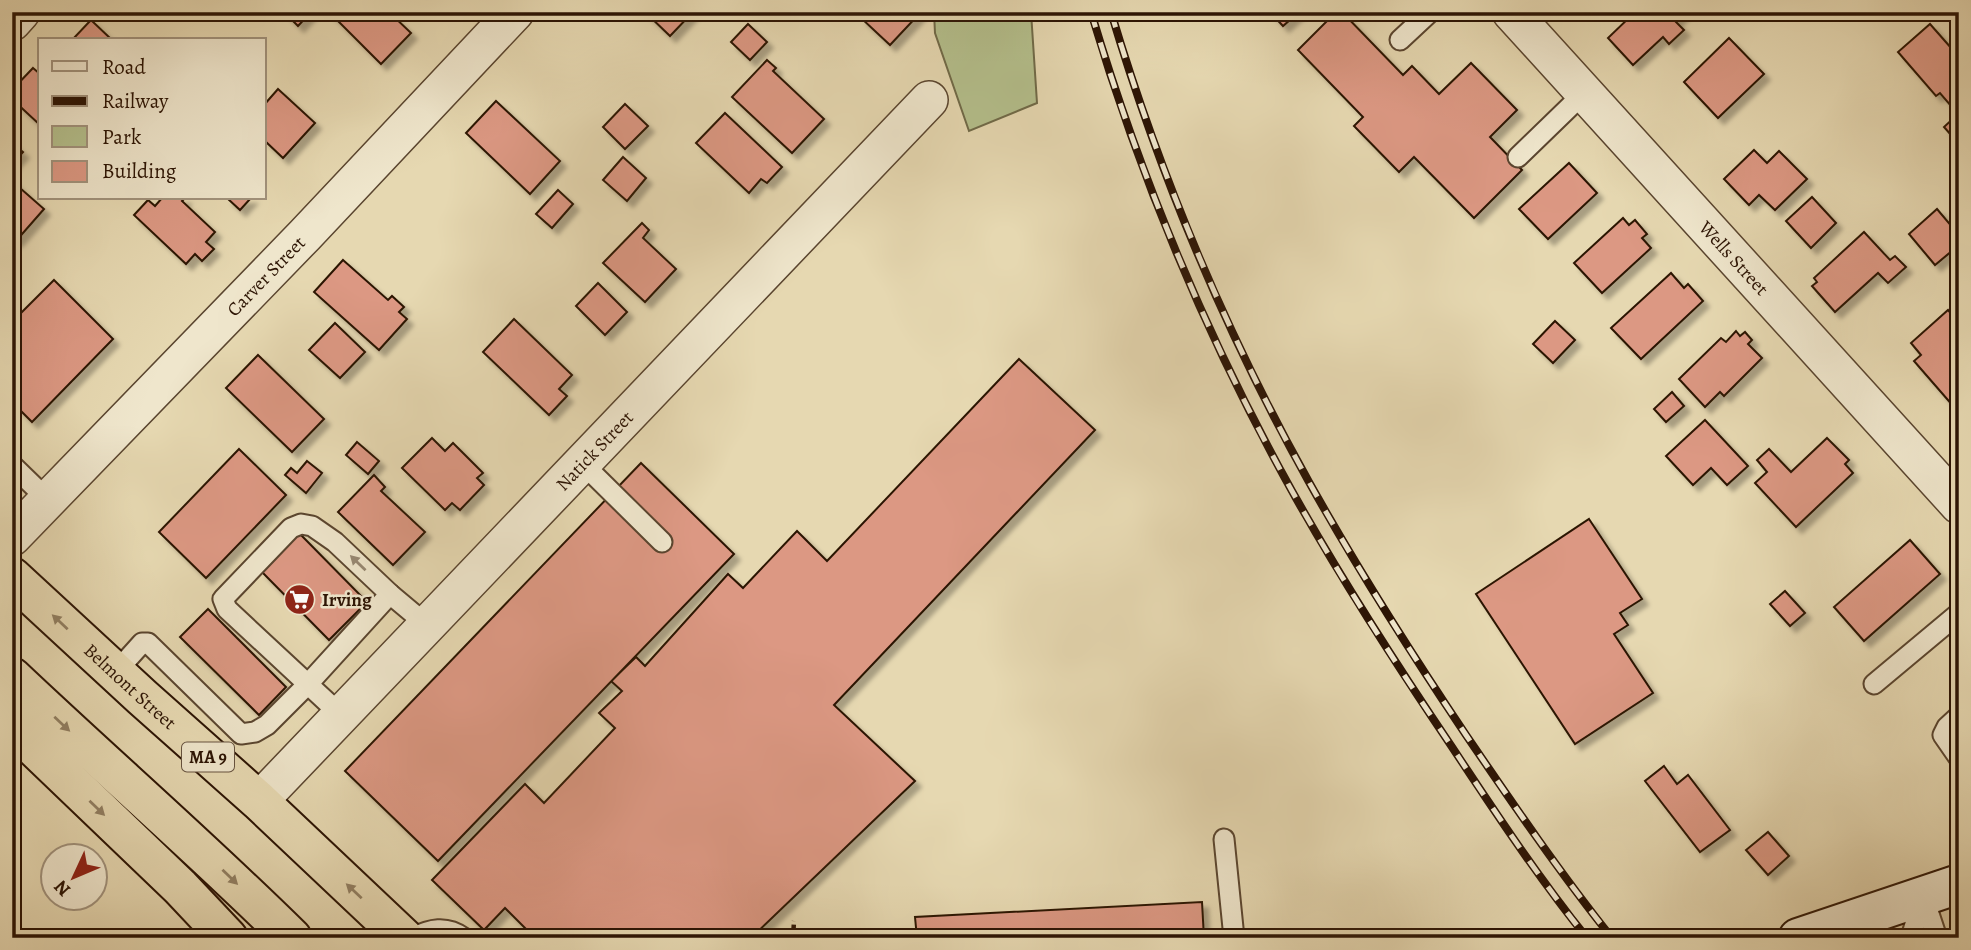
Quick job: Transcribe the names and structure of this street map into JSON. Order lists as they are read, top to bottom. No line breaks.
{"streets":{"highway":["Belmont Street","MA 9"],"street":["Wells Street","Carver Street","Natick Street"]},"crossings":[["Natick Street","Belmont Street"]],"places":{"supermarket":["Irving"]},"legend":["Road","Railway","Park","Building"],"north":"bottom left"}
